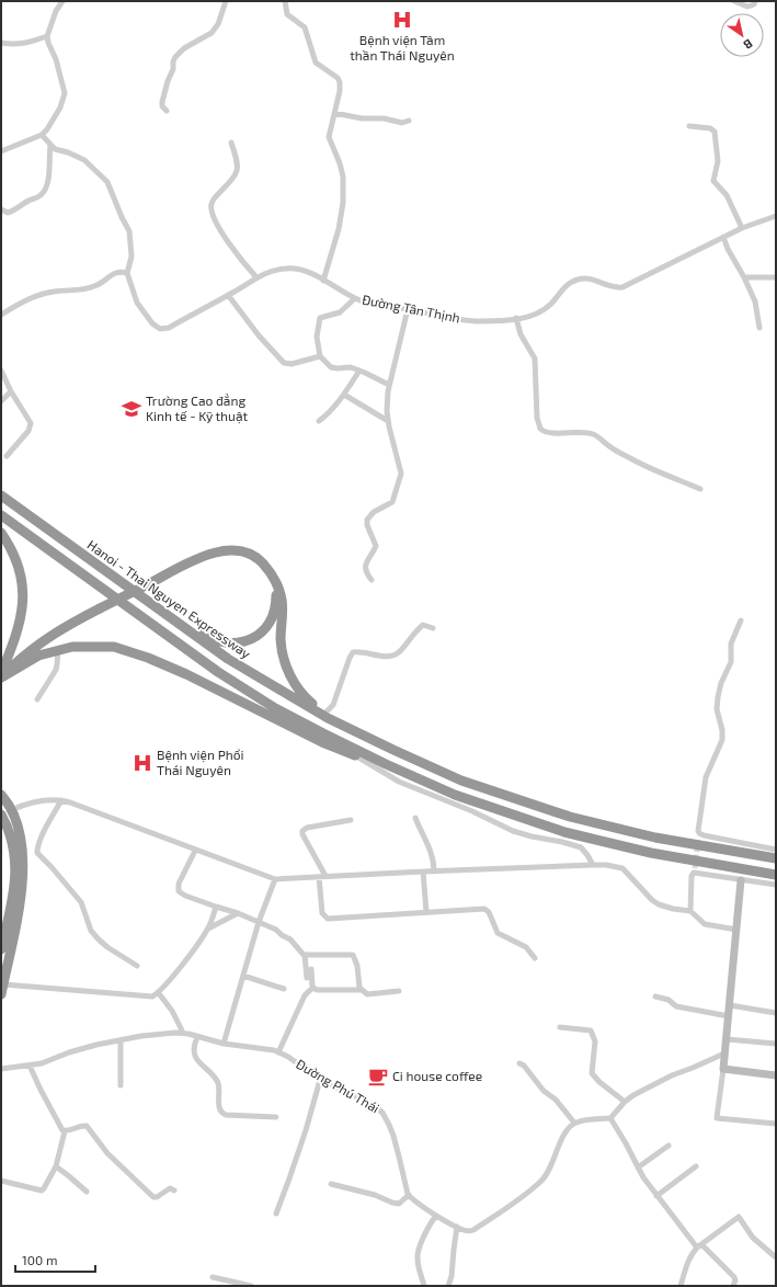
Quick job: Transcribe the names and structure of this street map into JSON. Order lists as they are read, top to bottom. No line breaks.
{"streets":{"highway":["Hanoi - Thai Nguyen Expressway"],"street":["Đường Tân Thịnh","Đường Phú Thái"]},"places":{"hospital":["Bệnh viện Tâm thần Thái Nguyên","Bệnh viện Phổi Thái Nguyên"],"school or university":["Trường Cao đẳng Kinh tế - Kỹ thuật"],"cafe":["Ci house coffee"]},"scale_bar":"100 m","north":"bottom right"}
